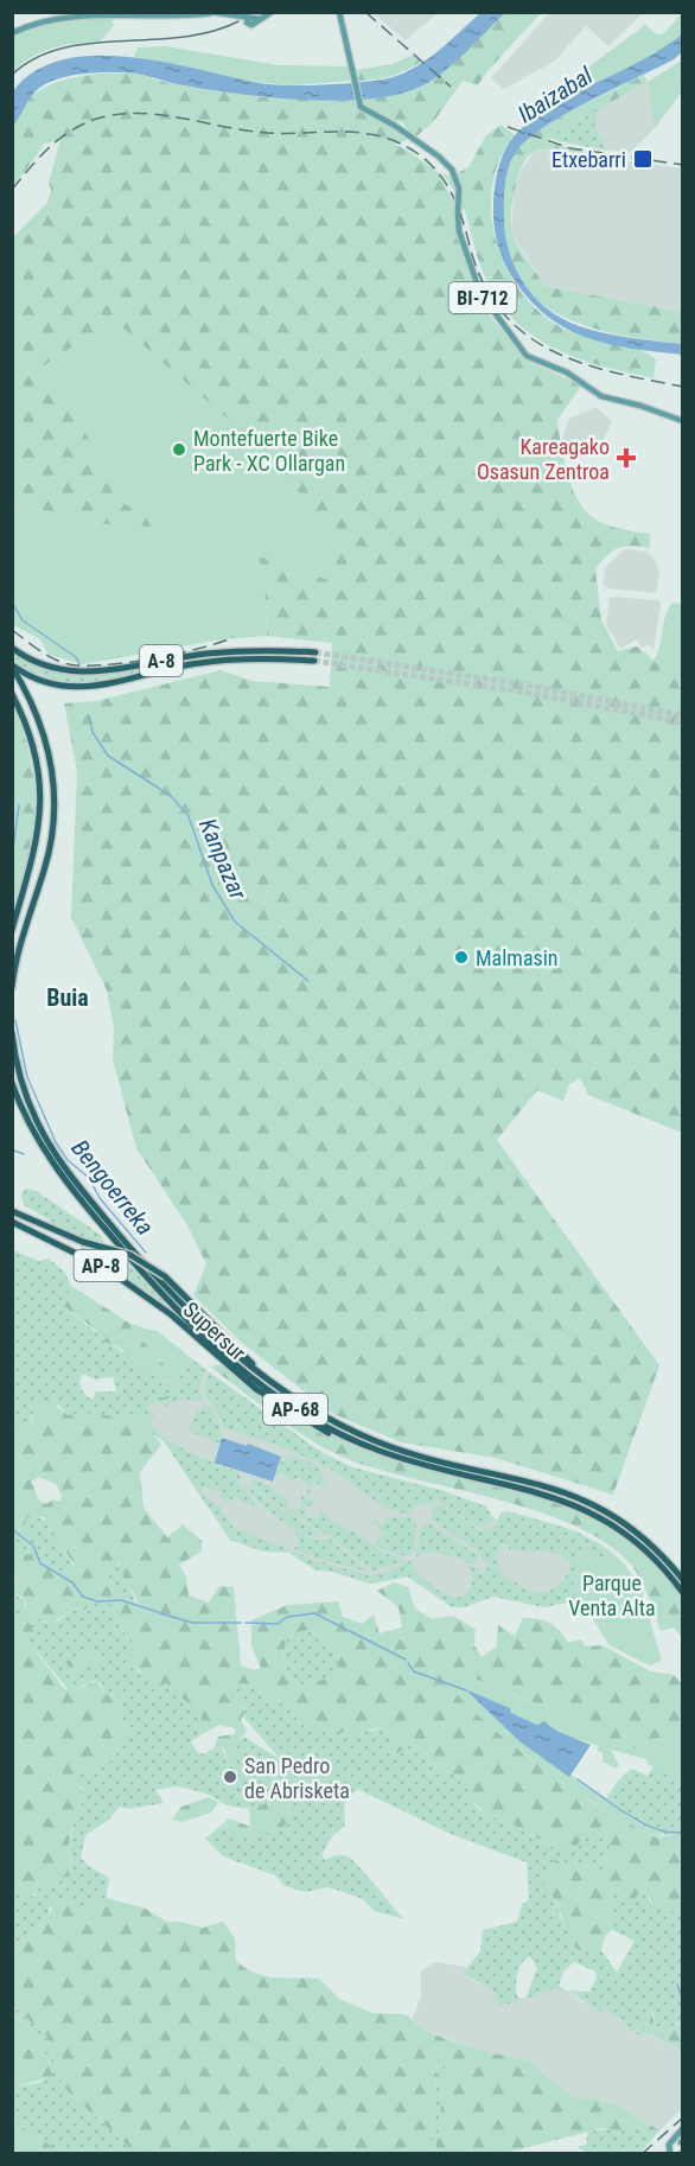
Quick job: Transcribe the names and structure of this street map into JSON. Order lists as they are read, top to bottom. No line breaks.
{"streets":{"highway":["A-8","AP-8","Supersur","AP-68"],"main road":["BI-712"]},"crossings":[["Supersur","AP-68"]],"districts":["Buia"],"water":["Ibaizabal","Kanpazar","Bengoerreka"],"parks":["Parque Venta Alta"],"places":{"transit":["Etxebarri"],"other":["Montefuerte Bike Park - XC Ollargan","Malmasin","San Pedro de Abrisketa"],"health":["Kareagako Osasun Zentroa"]}}
